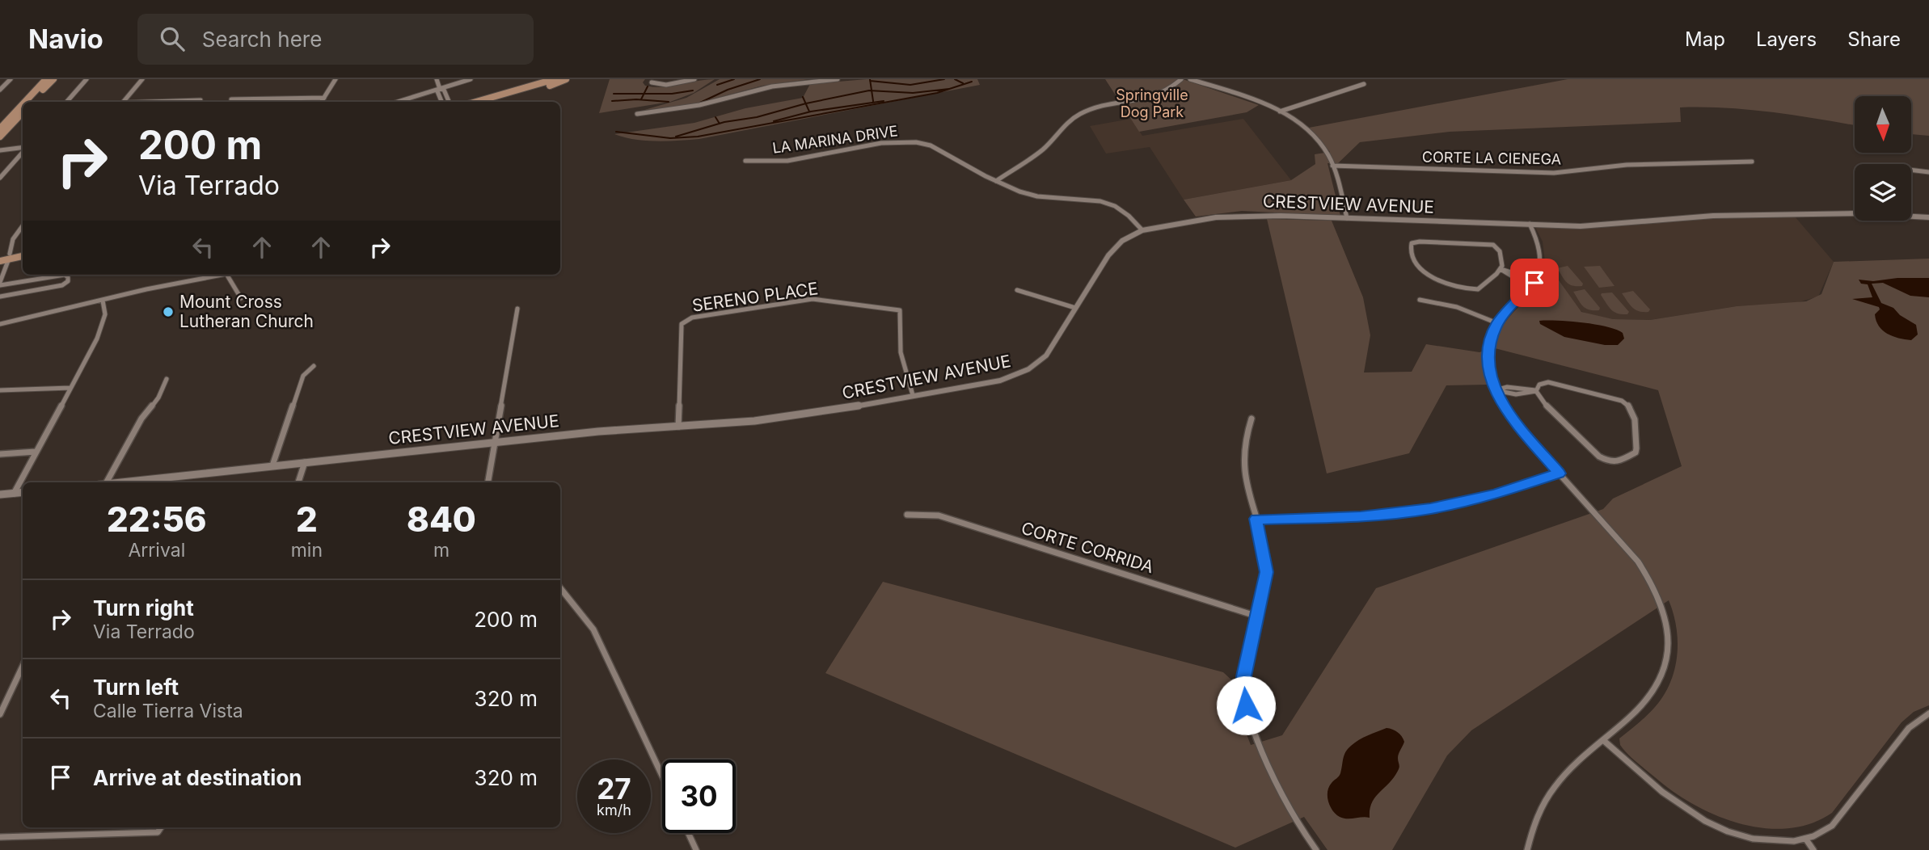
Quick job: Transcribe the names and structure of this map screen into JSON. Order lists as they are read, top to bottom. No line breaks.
{"streets":{"street":["LA MARINA DRIVE","CORTE LA CIENEGA","CRESTVIEW AVENUE","SERENO PLACE","CORTE CORRIDA"]},"crossings":[["LA MARINA DRIVE","CRESTVIEW AVENUE"],["CRESTVIEW AVENUE","SERENO PLACE"]],"parks":["Springville Dog Park"],"places":["Mount Cross Lutheran Church"],"north":"bottom","page":{"header":"Navio","search":"Search here","nav":["Map","Layers","Share"],"turn":["200 m","Via Terrado"],"eta":["22:56","Arrival","2","min","840","m"],"list":[{"name":"Turn right","note":"Via Terrado","value":"200 m"},{"name":"Turn left","note":"Calle Tierra Vista","value":"320 m"},{"name":"Arrive at destination","value":"320 m"}],"speed":"27 km/h","limit":"30"}}
